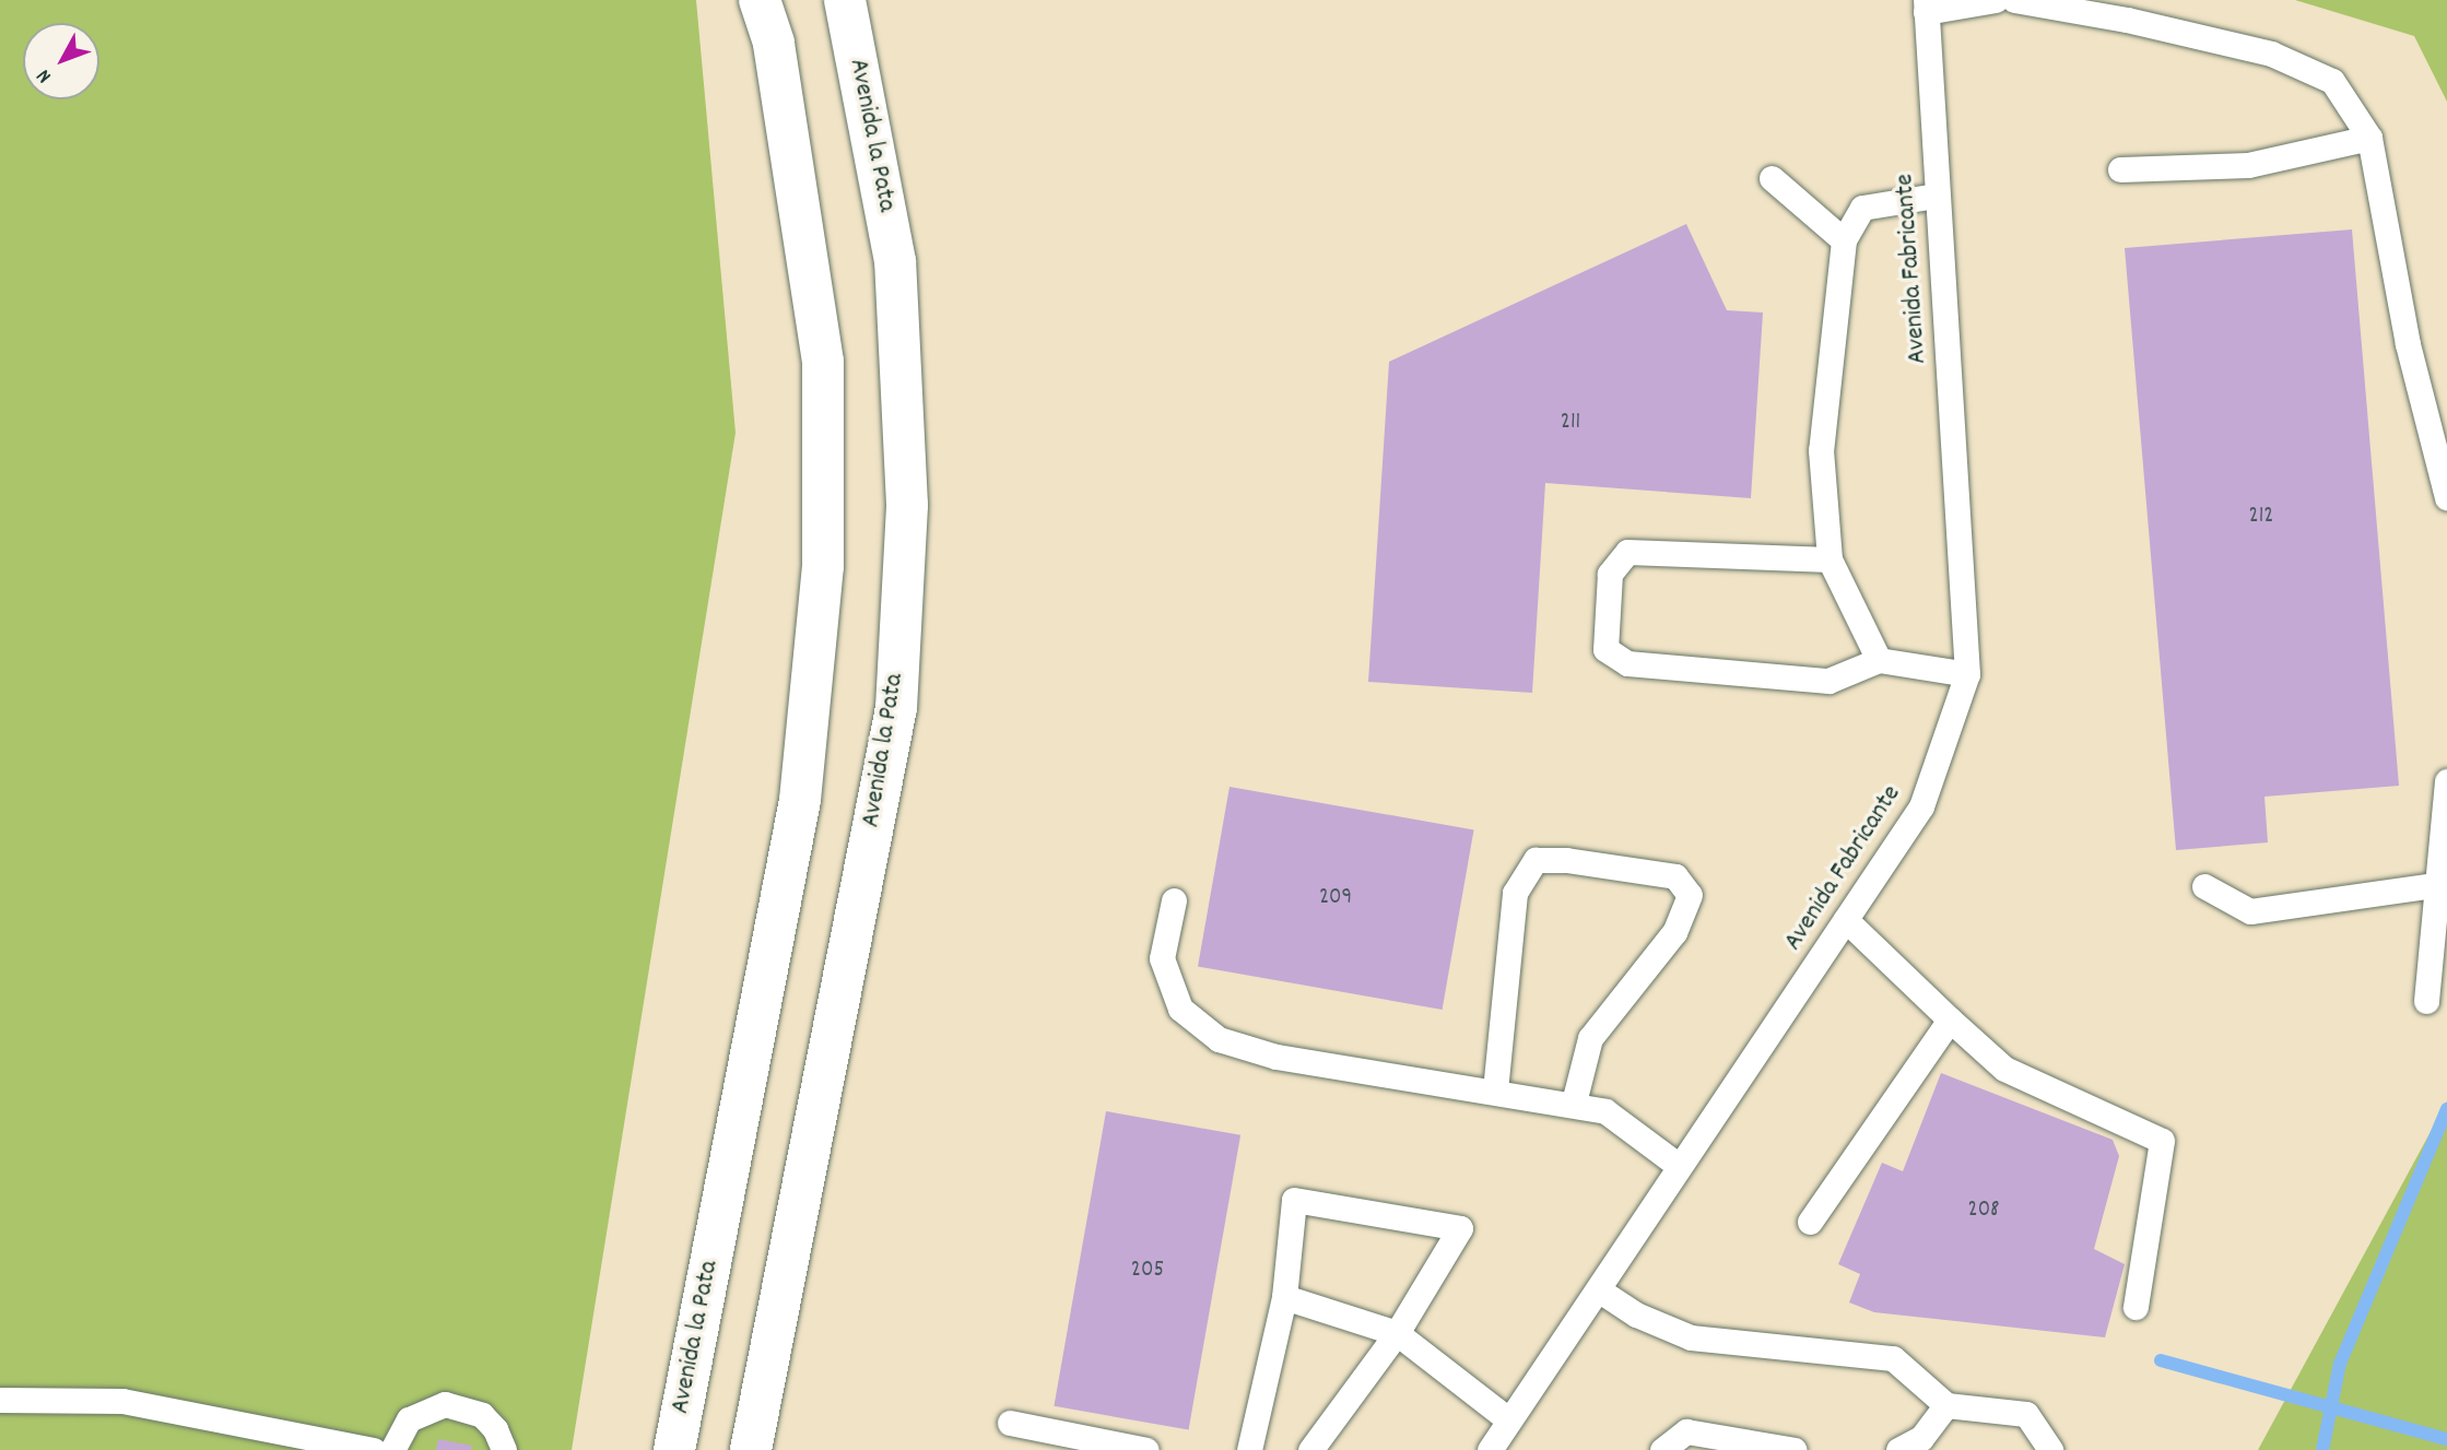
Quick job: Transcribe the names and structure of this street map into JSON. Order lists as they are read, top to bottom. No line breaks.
{"streets":{"main road":["Avenida la Pata"],"lane":["Avenida Fabricante"]},"house_numbers":["211","212","209","208","205"],"north":"bottom left"}
